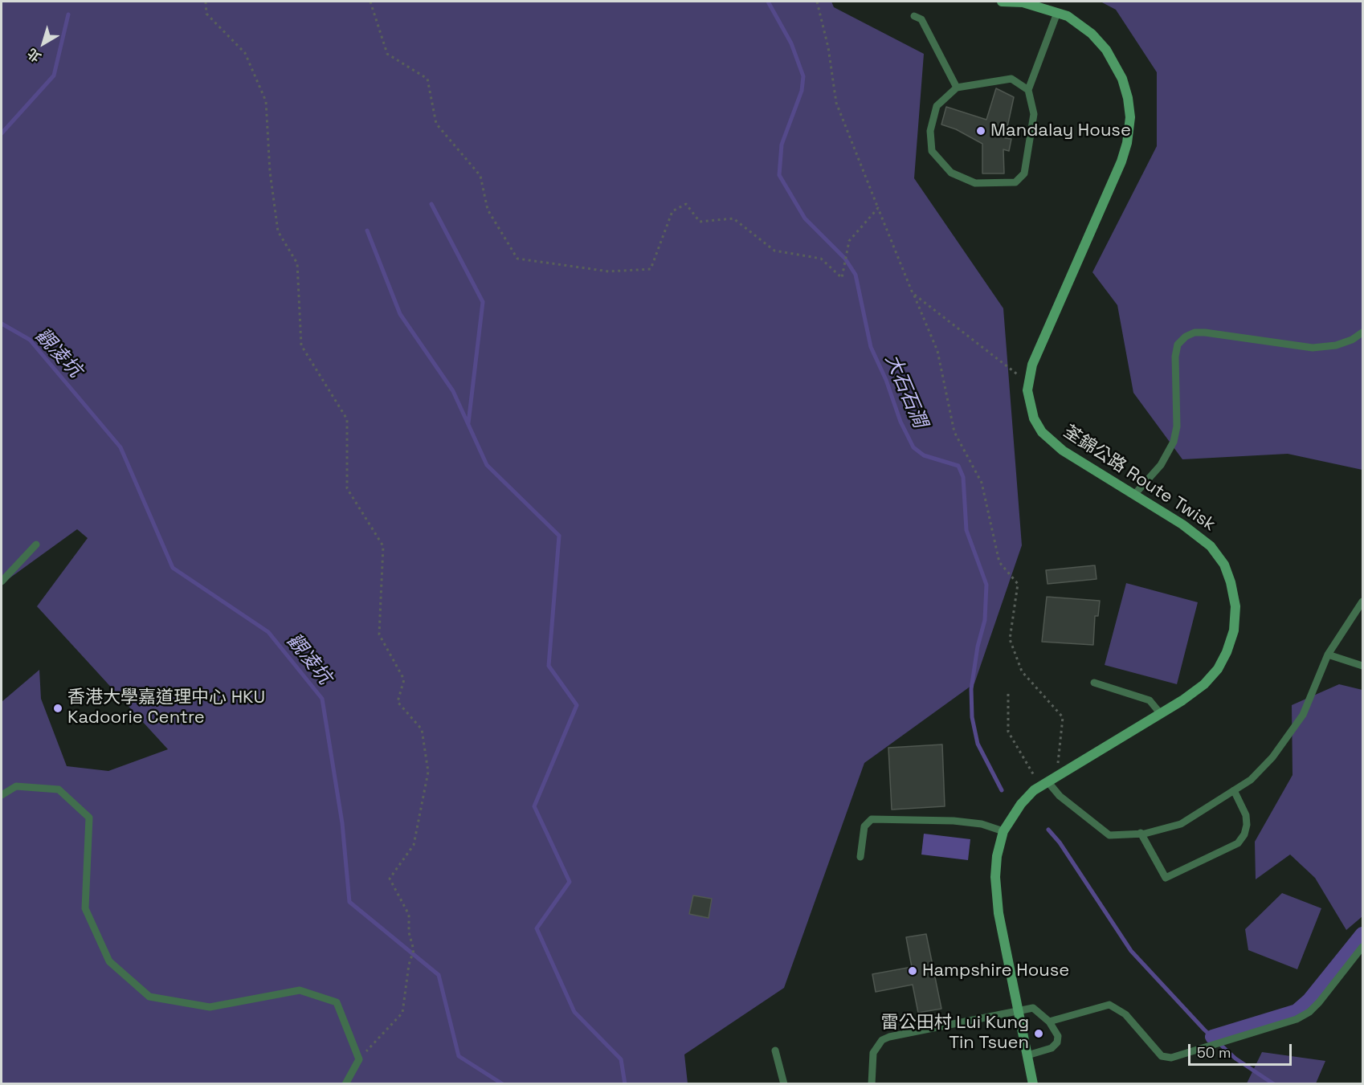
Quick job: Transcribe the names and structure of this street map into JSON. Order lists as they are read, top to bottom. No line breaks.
{"streets":{"main road":["荃錦公路 Route Twisk"]},"water":["觀凌坑","大石石澗"],"places":["Mandalay House","香港大學嘉道理中心 HKU Kadoorie Centre","Hampshire House","雷公田村 Lui Kung Tin Tsuen"],"scale_bar":"50 m","north":"bottom left"}
